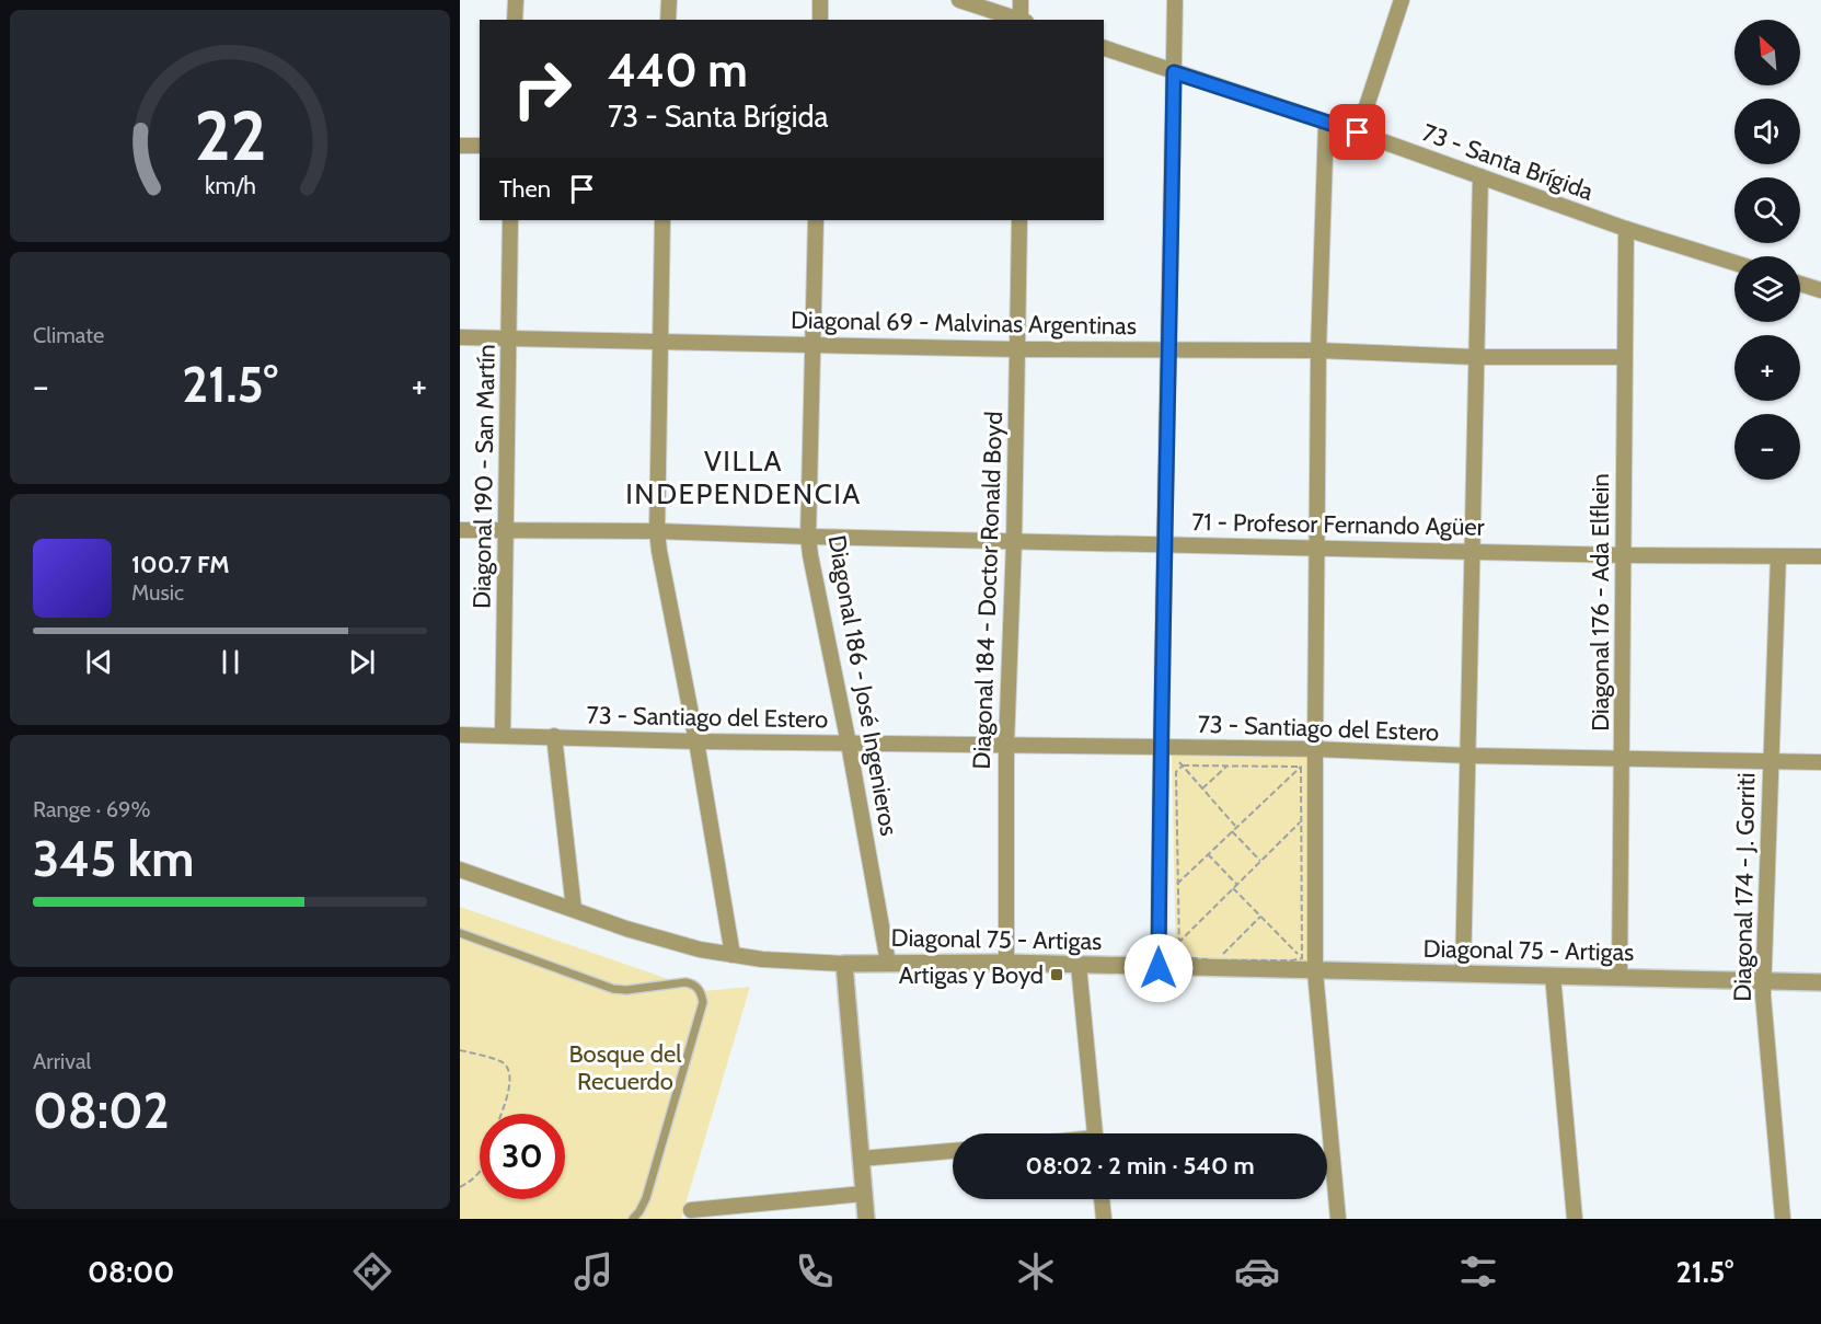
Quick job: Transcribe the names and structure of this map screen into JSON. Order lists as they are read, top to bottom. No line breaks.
{"streets":{"street":["73 - Santa Brígida","Diagonal 69 - Malvinas Argentinas","Diagonal 190 - San Martín","71 - Profesor Fernando Agüer","Diagonal 184 - Doctor Ronald Boyd","Diagonal 176 - Ada Elflein","Diagonal 186 - José Ingenieros","73 - Santiago del Estero","Diagonal 174 - J. Gorriti","Diagonal 75 - Artigas"]},"crossings":[["73 - Santa Brígida","Diagonal 176 - Ada Elflein"],["Diagonal 69 - Malvinas Argentinas","Diagonal 190 - San Martín"],["Diagonal 69 - Malvinas Argentinas","Diagonal 184 - Doctor Ronald Boyd"],["Diagonal 69 - Malvinas Argentinas","Diagonal 176 - Ada Elflein"],["Diagonal 69 - Malvinas Argentinas","Diagonal 186 - José Ingenieros"],["Diagonal 190 - San Martín","71 - Profesor Fernando Agüer"],["Diagonal 190 - San Martín","73 - Santiago del Estero"],["71 - Profesor Fernando Agüer","Diagonal 184 - Doctor Ronald Boyd"],["71 - Profesor Fernando Agüer","Diagonal 176 - Ada Elflein"],["71 - Profesor Fernando Agüer","Diagonal 186 - José Ingenieros"],["71 - Profesor Fernando Agüer","Diagonal 174 - J. Gorriti"],["Diagonal 184 - Doctor Ronald Boyd","73 - Santiago del Estero"],["Diagonal 184 - Doctor Ronald Boyd","Diagonal 75 - Artigas"],["Diagonal 176 - Ada Elflein","73 - Santiago del Estero"],["Diagonal 176 - Ada Elflein","Diagonal 75 - Artigas"],["Diagonal 186 - José Ingenieros","73 - Santiago del Estero"],["Diagonal 186 - José Ingenieros","Diagonal 75 - Artigas"],["73 - Santiago del Estero","Diagonal 174 - J. Gorriti"],["Diagonal 174 - J. Gorriti","Diagonal 75 - Artigas"]],"districts":["VILLA INDEPENDENCIA"],"parks":["Bosque del Recuerdo"],"places":{"transit":["Artigas y Boyd"]},"north":"top left","page":{"map_buttons":["+","−"],"turn":["440 m","73 - Santa Brígida"],"then":"Then","tile":["Climate",["Range · 69%","345 km"],["Arrival","08:02"]],"heat":["−","21.5°","+"],"song":["100.7 FM","Music"],"limit":"30","trip":"08:02 · 2 min · 540 m","tabs":["08:00","21.5°"],"gauge":["22","km/h"]}}
